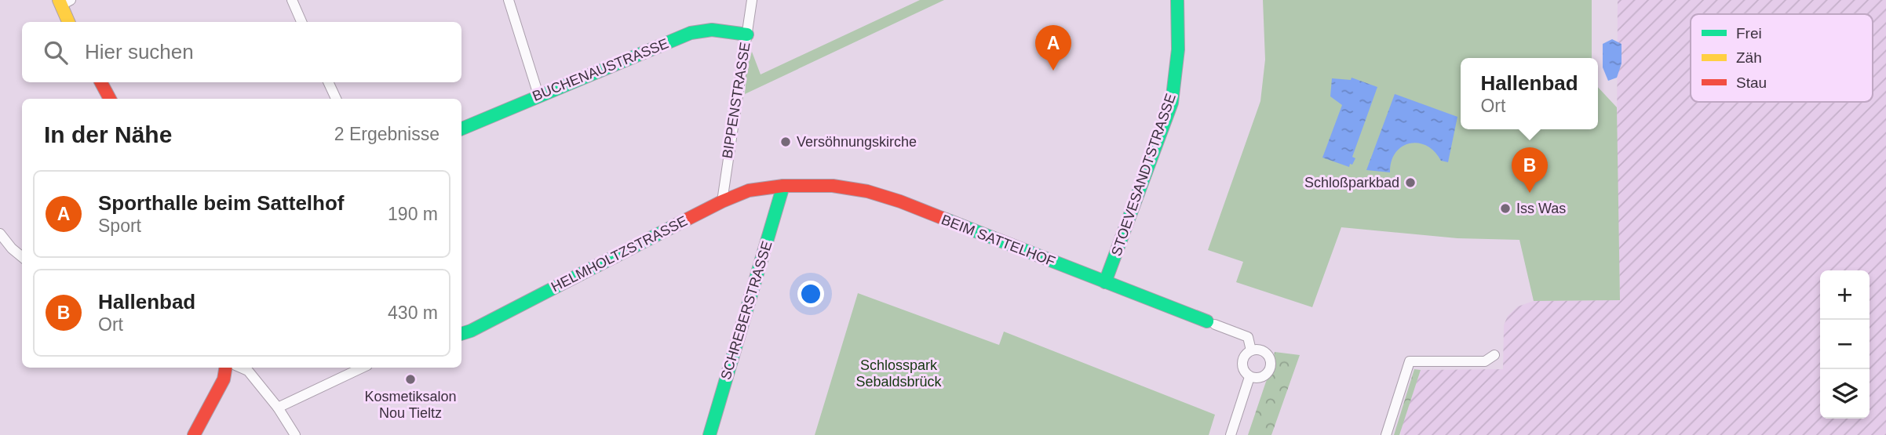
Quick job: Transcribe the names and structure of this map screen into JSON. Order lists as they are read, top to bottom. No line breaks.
{"streets":{"street":["BUCHENAUSTRASSE","BIPPENSTRASSE","STOEVESANDTSTRASSE","BEIM SATTELHOF","HELMHOLTZSTRASSE","SCHREBERSTRASSE"]},"crossings":[["BUCHENAUSTRASSE","BIPPENSTRASSE"],["BIPPENSTRASSE","HELMHOLTZSTRASSE"],["STOEVESANDTSTRASSE","BEIM SATTELHOF"],["BEIM SATTELHOF","HELMHOLTZSTRASSE"],["BEIM SATTELHOF","SCHREBERSTRASSE"],["HELMHOLTZSTRASSE","SCHREBERSTRASSE"]],"parks":["Schlosspark Sebaldsbrück"],"places":["Versöhnungskirche","Schloßparkbad","Iss Was","Kosmetiksalon Nou Tieltz"],"legend":["Frei","Zäh","Stau"],"page":{"search":"Hier suchen","pins":["A","B"],"popup":["Hallenbad","Ort"],"heading":["In der Nähe","2 Ergebnisse"],"list":[{"mark":"A","name":"Sporthalle beim Sattelhof","note":"Sport","value":"190 m"},{"mark":"B","name":"Hallenbad","note":"Ort","value":"430 m"}],"map_buttons":["+","−"]}}
